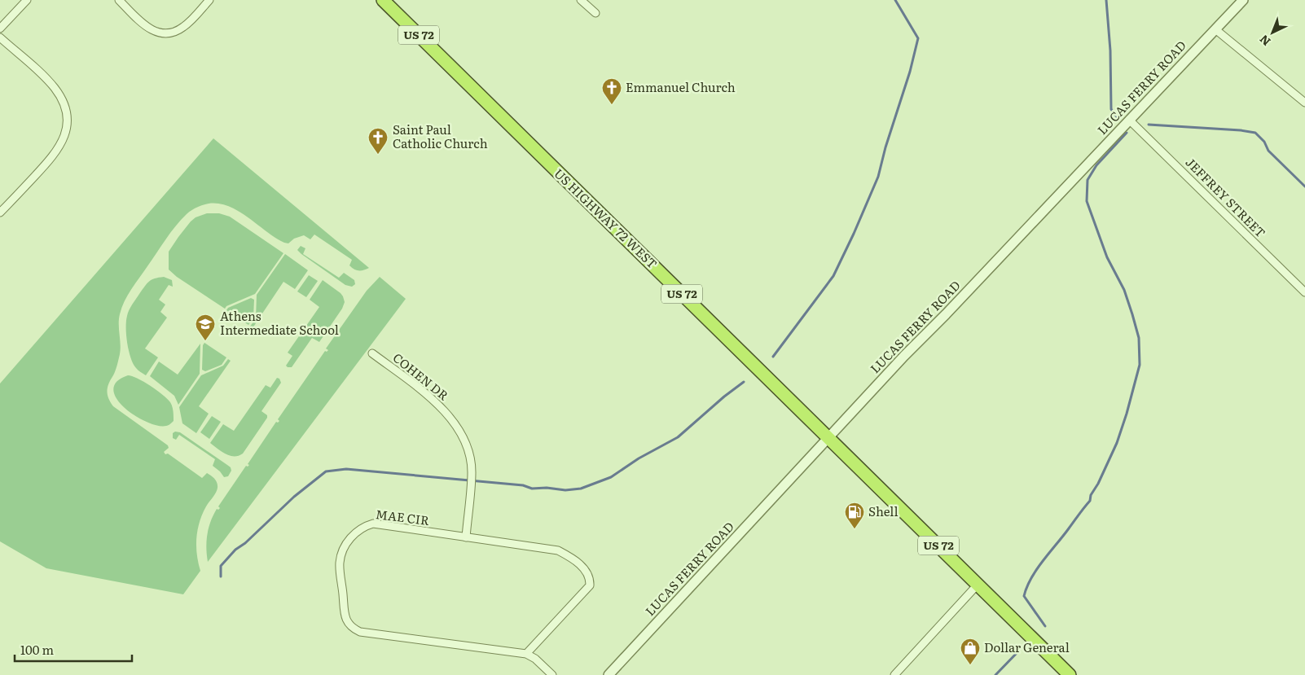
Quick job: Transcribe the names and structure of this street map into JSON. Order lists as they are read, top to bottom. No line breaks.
{"streets":{"highway":["US 72","US HIGHWAY 72 WEST"],"street":["LUCAS FERRY ROAD","JEFFREY STREET","COHEN DR","MAE CIR"]},"crossings":[["US 72","LUCAS FERRY ROAD"],["US 72","US HIGHWAY 72 WEST"],["LUCAS FERRY ROAD","JEFFREY STREET"],["LUCAS FERRY ROAD","US HIGHWAY 72 WEST"],["COHEN DR","MAE CIR"]],"places":{"church":["Emmanuel Church","Saint Paul Catholic Church"],"school or university":["Athens Intermediate School"],"fuel station":["Shell"],"shop":["Dollar General"]},"scale_bar":"100 m","north":"bottom left"}
